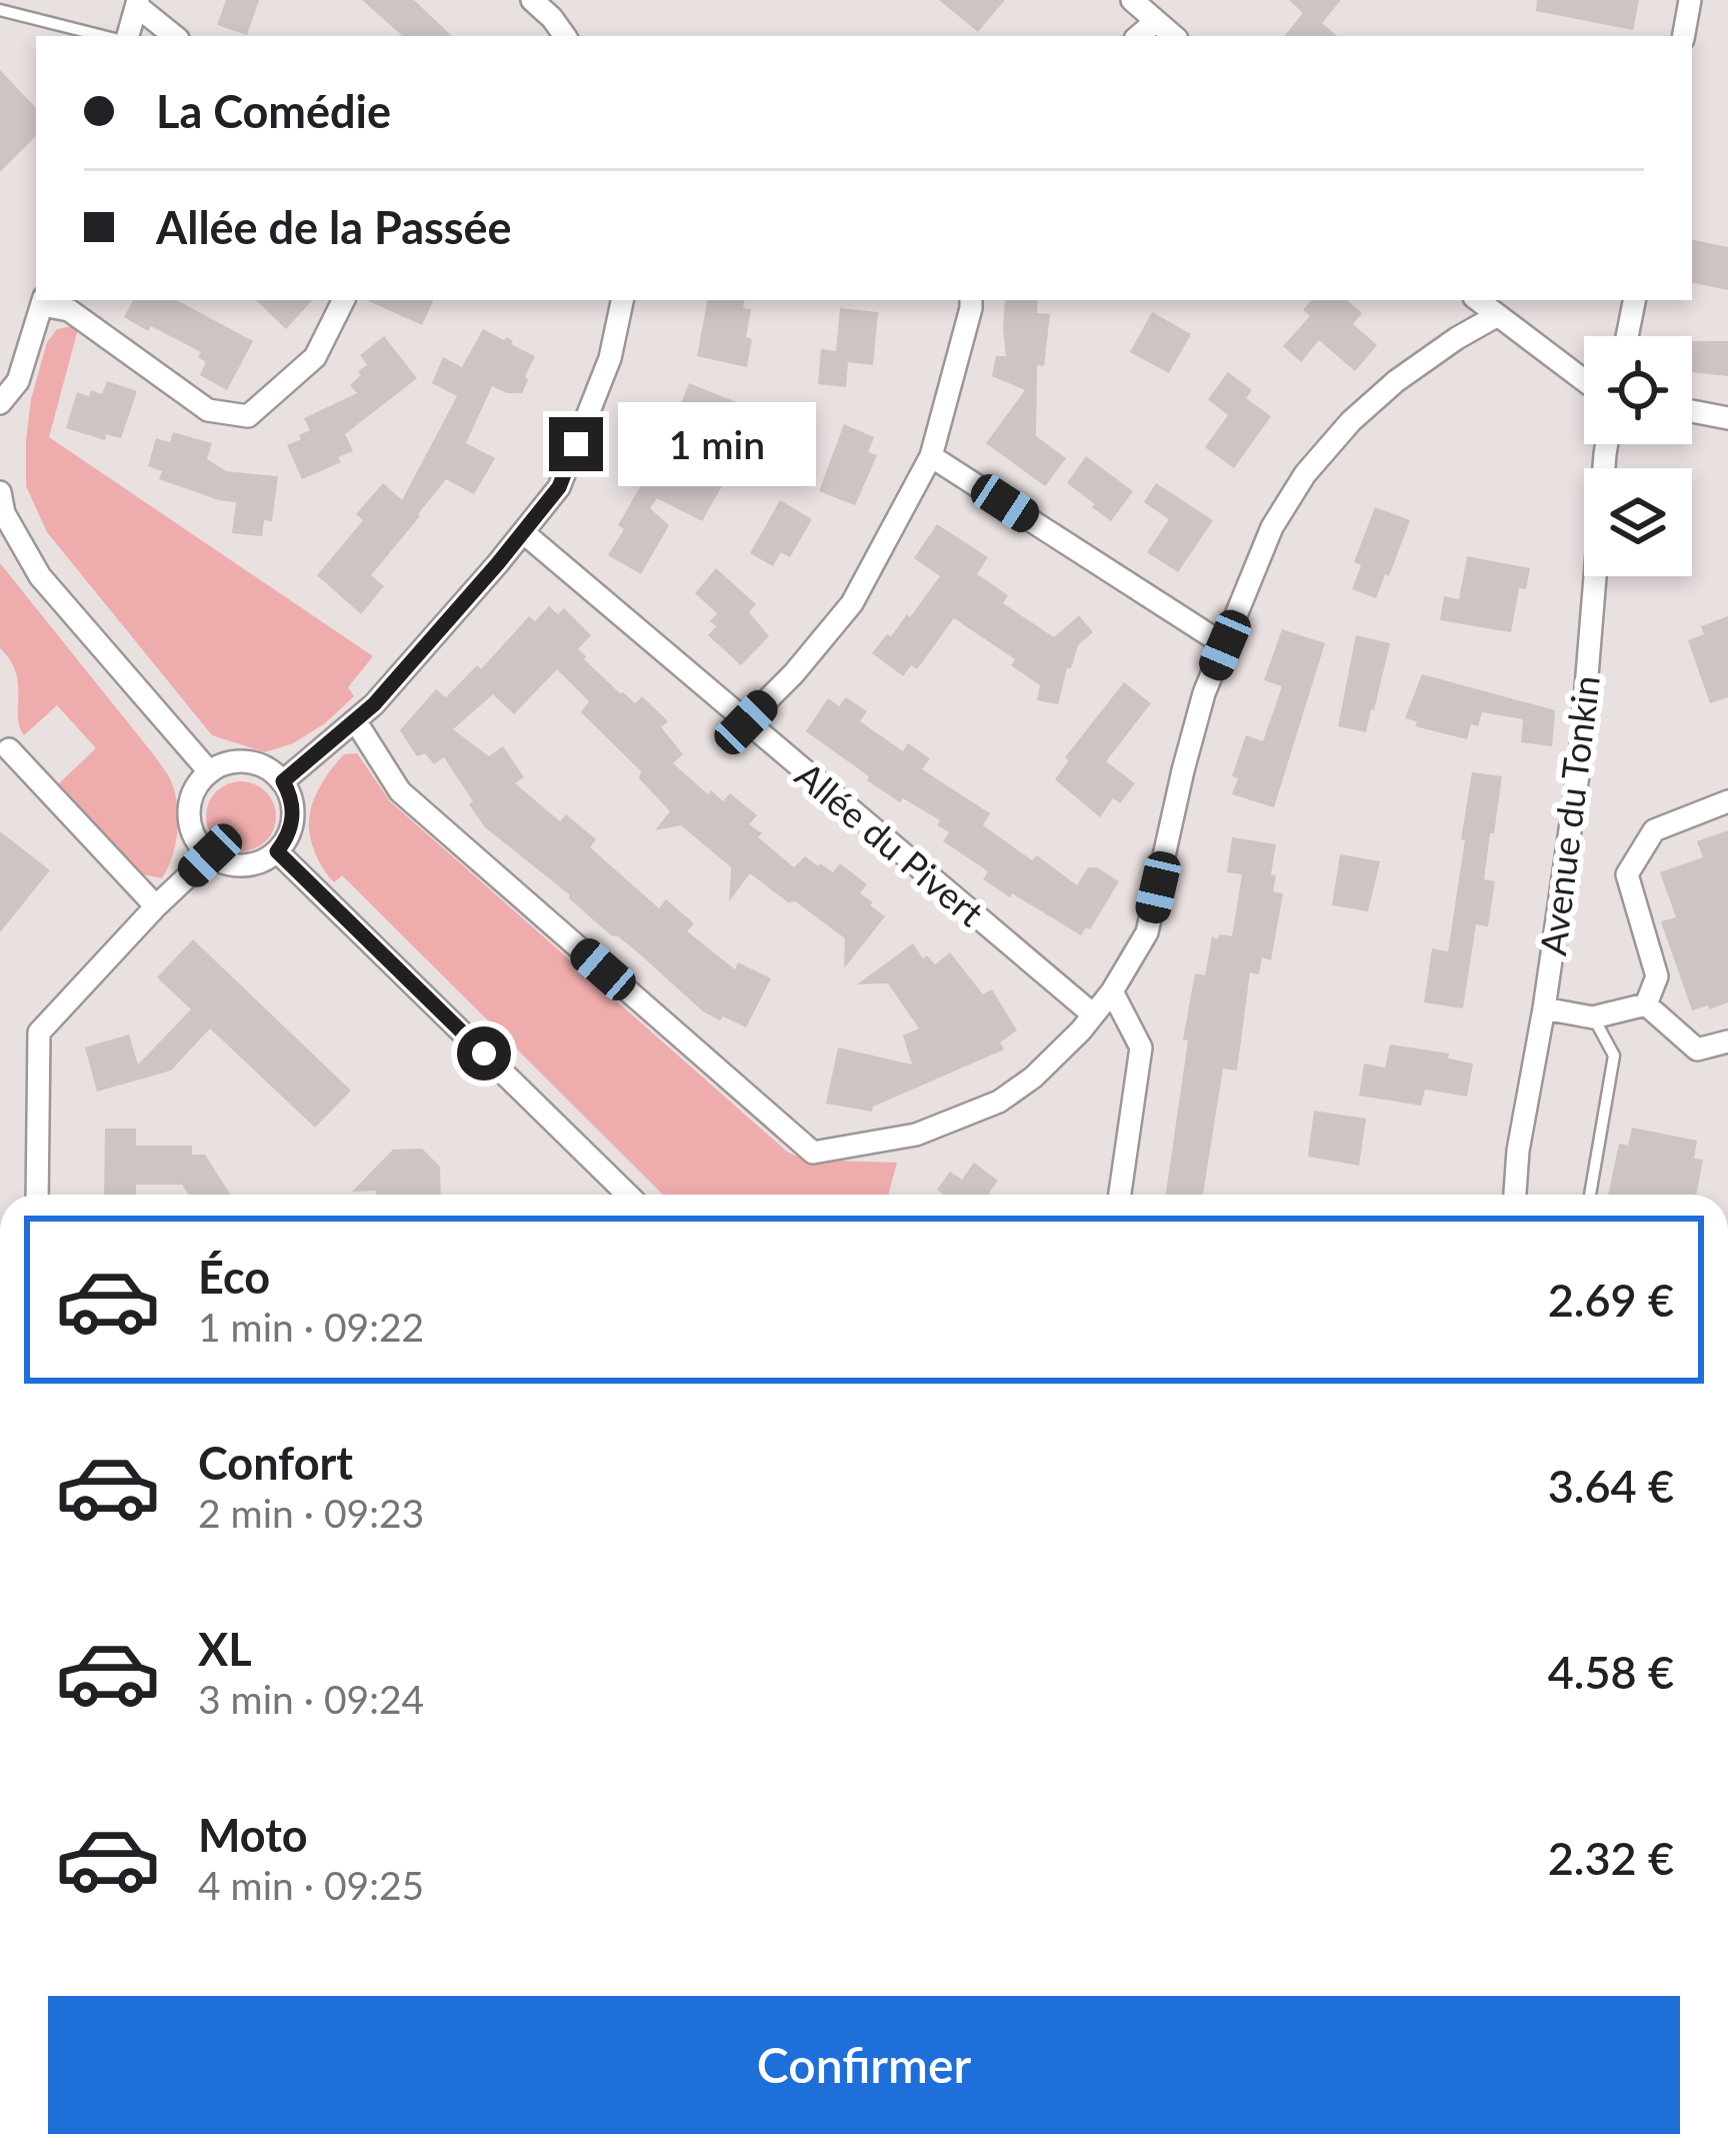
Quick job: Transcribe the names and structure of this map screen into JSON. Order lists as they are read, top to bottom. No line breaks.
{"streets":{"street":["Avenue du Tonkin","Allée du Pivert"]},"page":{"banner":["La Comédie","Allée de la Passée"],"bubble":"1 min","list":[{"name":"Éco","note":"1 min · 09:22","value":"2.69 €"},{"name":"Confort","note":"2 min · 09:23","value":"3.64 €"},{"name":"XL","note":"3 min · 09:24","value":"4.58 €"},{"name":"Moto","note":"4 min · 09:25","value":"2.32 €"}],"buttons":"Confirmer"}}
